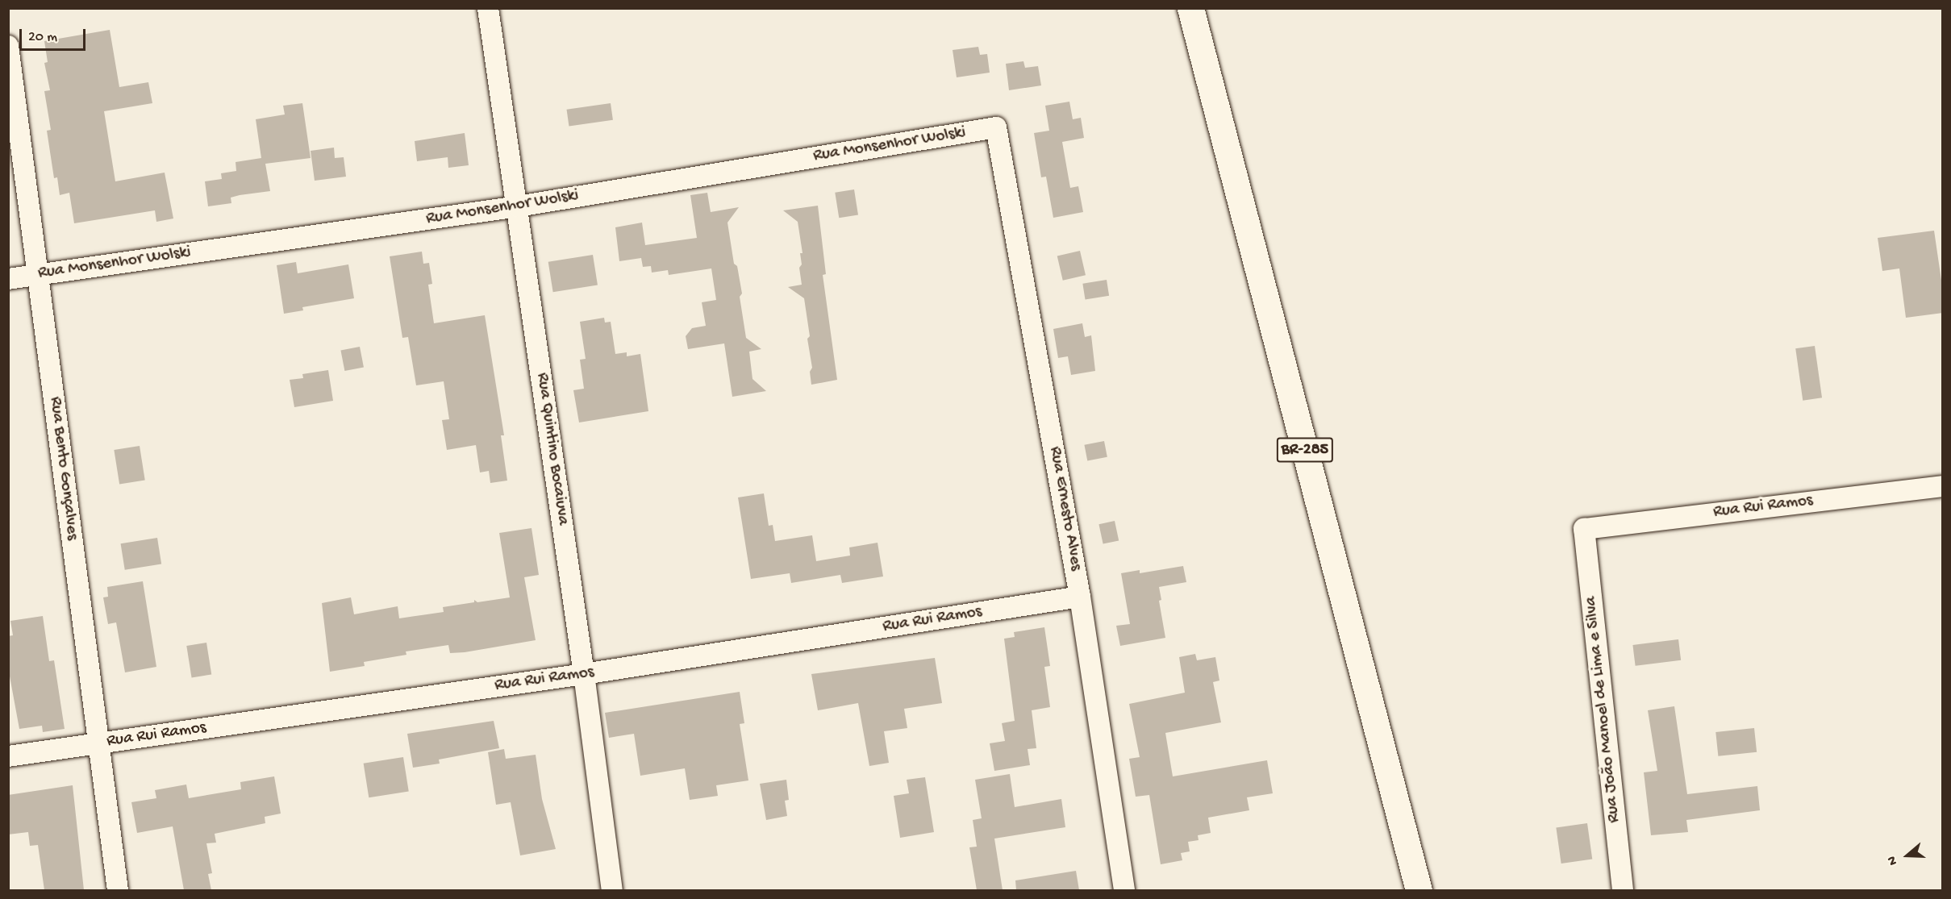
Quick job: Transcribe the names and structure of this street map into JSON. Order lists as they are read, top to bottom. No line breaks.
{"streets":{"highway":["BR-285"],"street":["Rua Monsenhor Wolski","Rua Quintino Bocaiuva","Rua Bento Gonçalves","Rua Rui Ramos","Rua Ernesto Alves","Rua João Manoel de Lima e Silva"]},"crossings":[["Rua Monsenhor Wolski","Rua Quintino Bocaiuva"],["Rua Monsenhor Wolski","Rua Bento Gonçalves"],["Rua Monsenhor Wolski","Rua Ernesto Alves"],["Rua Quintino Bocaiuva","Rua Rui Ramos"],["Rua Bento Gonçalves","Rua Rui Ramos"],["Rua Rui Ramos","Rua Ernesto Alves"],["Rua Rui Ramos","Rua João Manoel de Lima e Silva"]],"scale_bar":"20 m","north":"left"}
